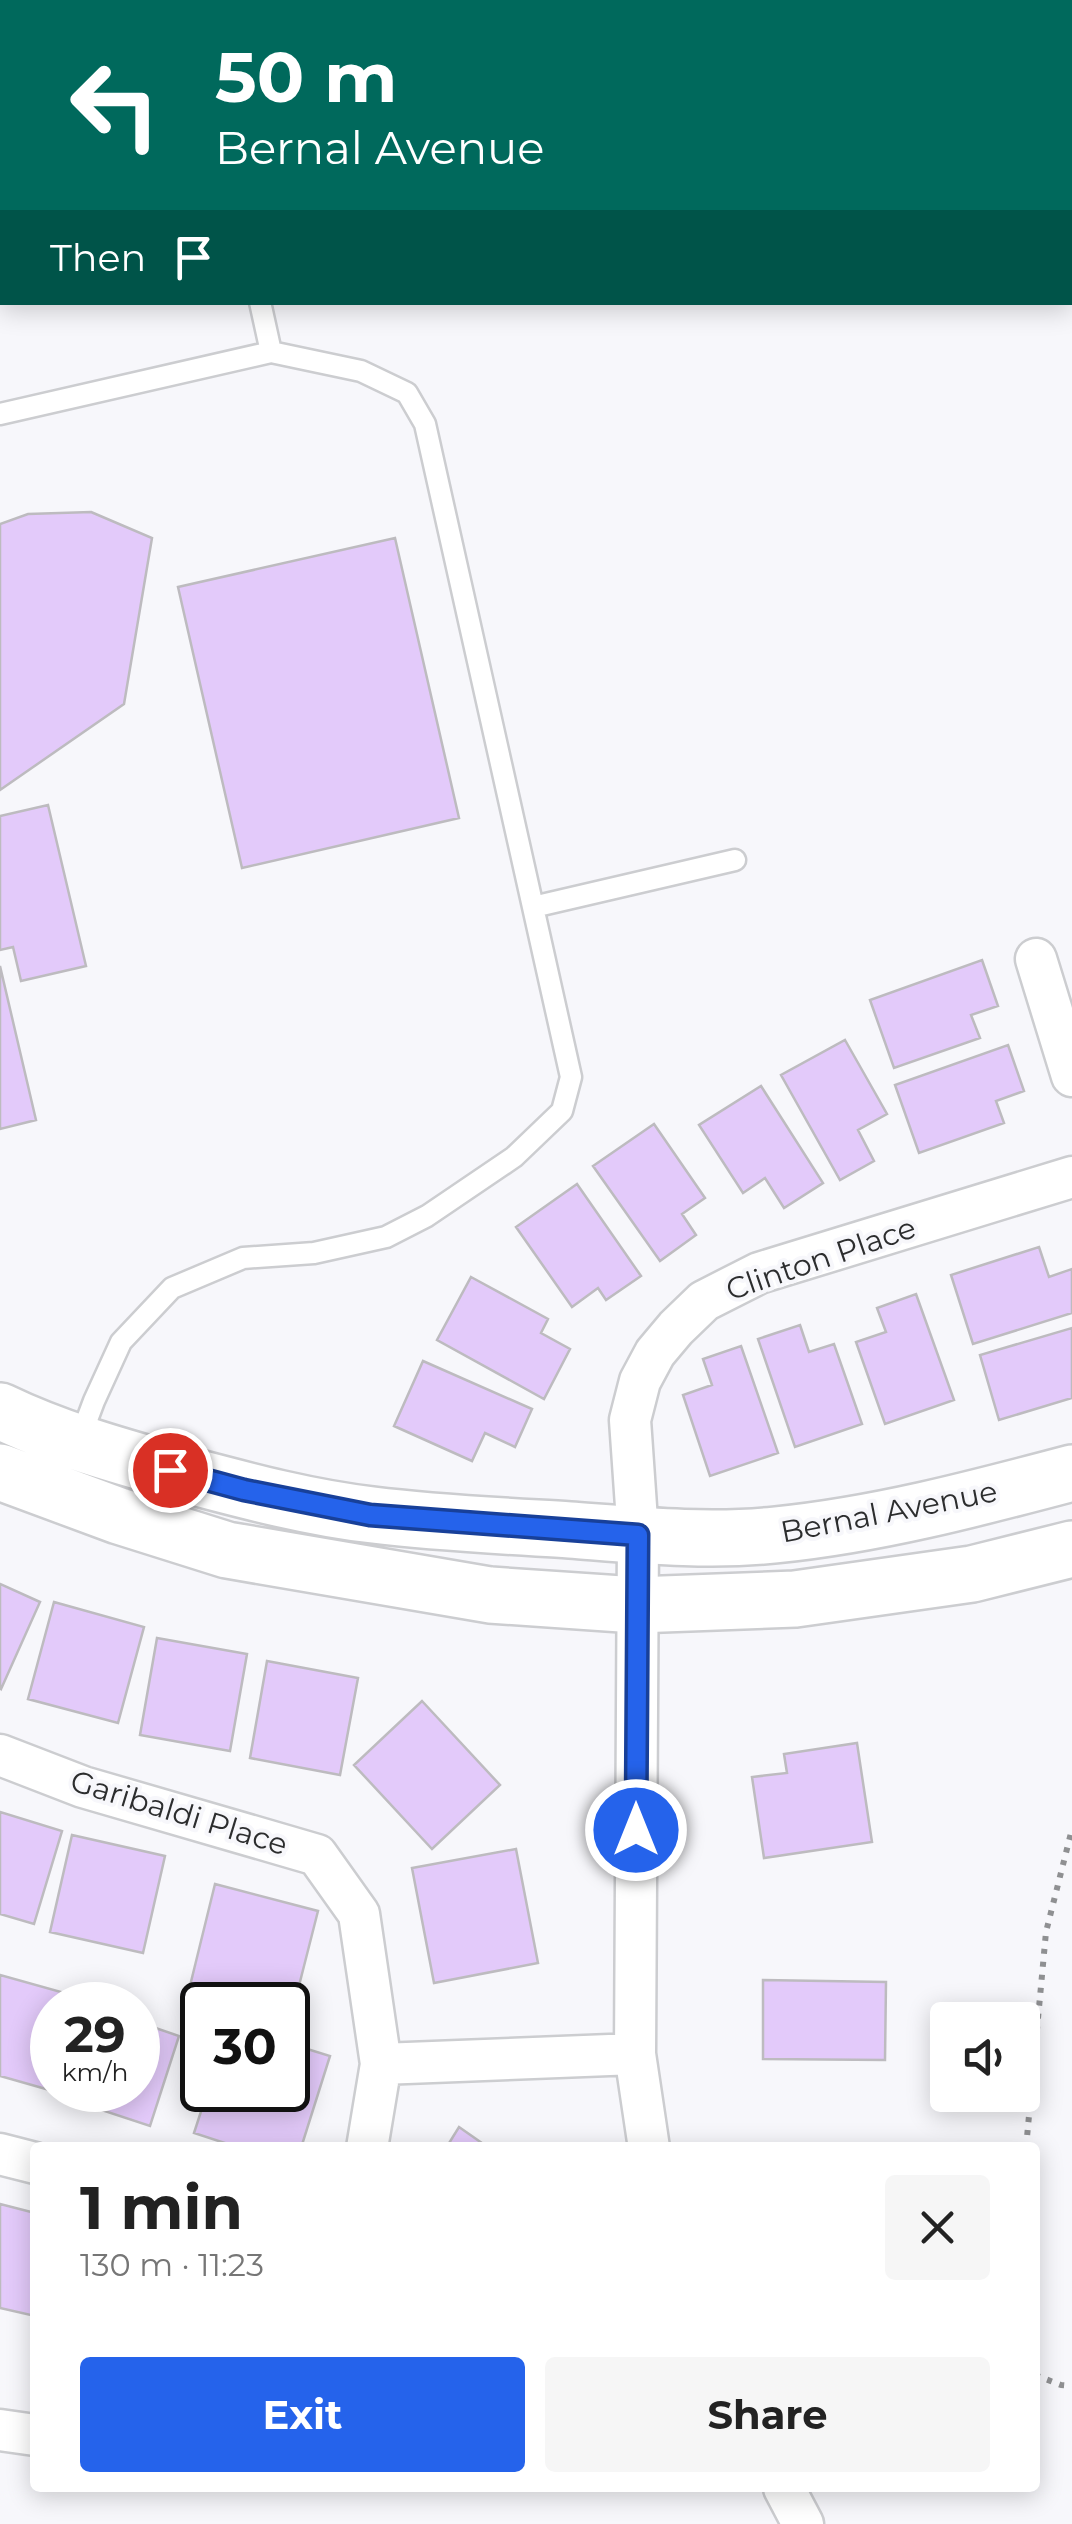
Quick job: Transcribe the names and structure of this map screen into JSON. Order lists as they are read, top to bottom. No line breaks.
{"streets":{"main road":["Bernal Avenue"],"street":["Clinton Place","Garibaldi Place"]},"crossings":[["Clinton Place","Bernal Avenue"]],"page":{"turn":["50 m","Bernal Avenue"],"then":"Then","speed":"29 km/h","limit":"30","heading":["1 min","130 m · 11:23"],"buttons":["Exit","Share"]}}
